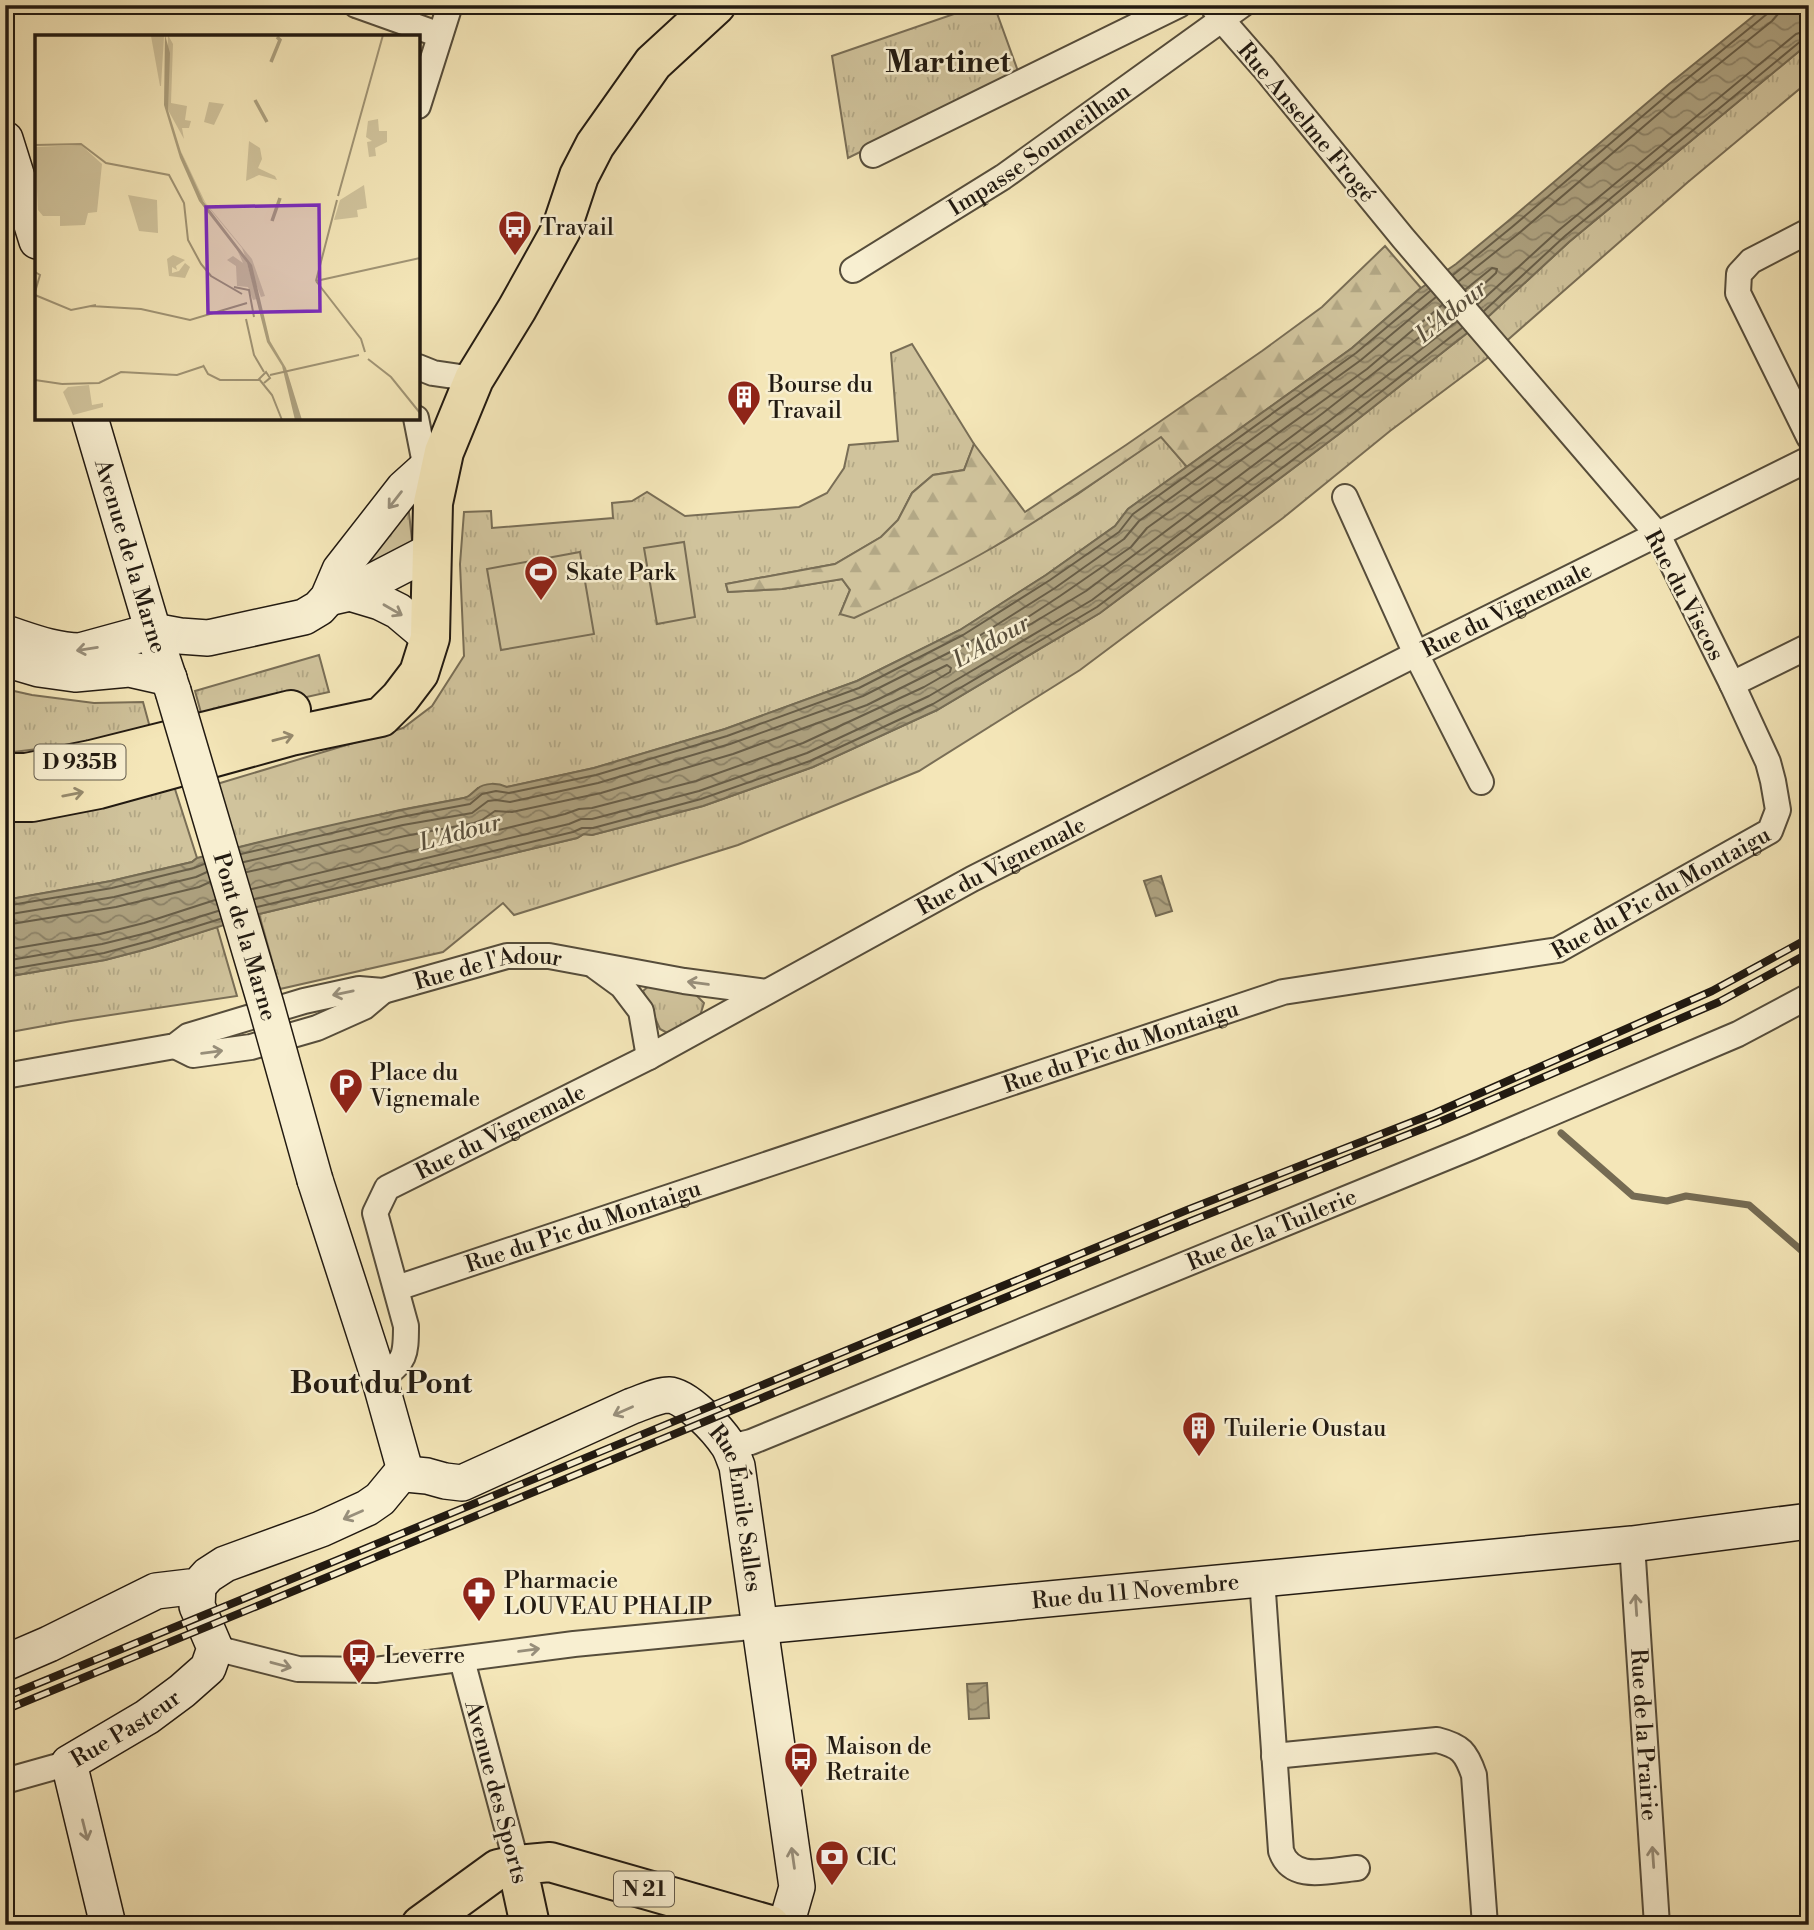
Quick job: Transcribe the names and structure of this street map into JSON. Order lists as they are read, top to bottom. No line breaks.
{"streets":{"main road":["D 935B","Avenue des Sports","N 21"],"street":["Rue Anselme Frogé","Impasse Soumeilhan","Avenue de la Marne","Rue du Viscos","Rue du Vignemale","Rue du Pic du Montaigu","Pont de la Marne","Rue de l'Adour","Rue de la Tuilerie","Rue Émile Salles","Rue du 11 Novembre","Rue Pasteur","Rue de la Prairie"]},"crossings":[["Rue Anselme Frogé","Impasse Soumeilhan"],["Rue Anselme Frogé","Rue du Viscos"],["Avenue de la Marne","Pont de la Marne"],["Rue du Viscos","Rue du Vignemale"],["Rue du Viscos","Rue du Pic du Montaigu"],["Rue du Vignemale","Rue du Pic du Montaigu"],["Rue du Vignemale","Pont de la Marne"],["Rue du Vignemale","Rue de l'Adour"],["Rue de la Tuilerie","Rue Émile Salles"],["Rue Émile Salles","Rue du 11 Novembre"],["Rue du 11 Novembre","Rue Pasteur"],["Rue du 11 Novembre","Rue de la Prairie"],["Rue du 11 Novembre","Avenue des Sports"],["Avenue des Sports","N 21"]],"one_way":["Rue de la Prairie"],"districts":["Martinet","Bout du Pont"],"water":["L'Adour"],"places":{"bus stop":["Travail","Leverre","Maison de Retraite"],"building":["Bourse du Travail","Tuilerie Oustau"],"sports":["Skate Park"],"parking":["Place du Vignemale"],"pharmacy":["Pharmacie LOUVEAU PHALIP"],"bank":["CIC"]}}
